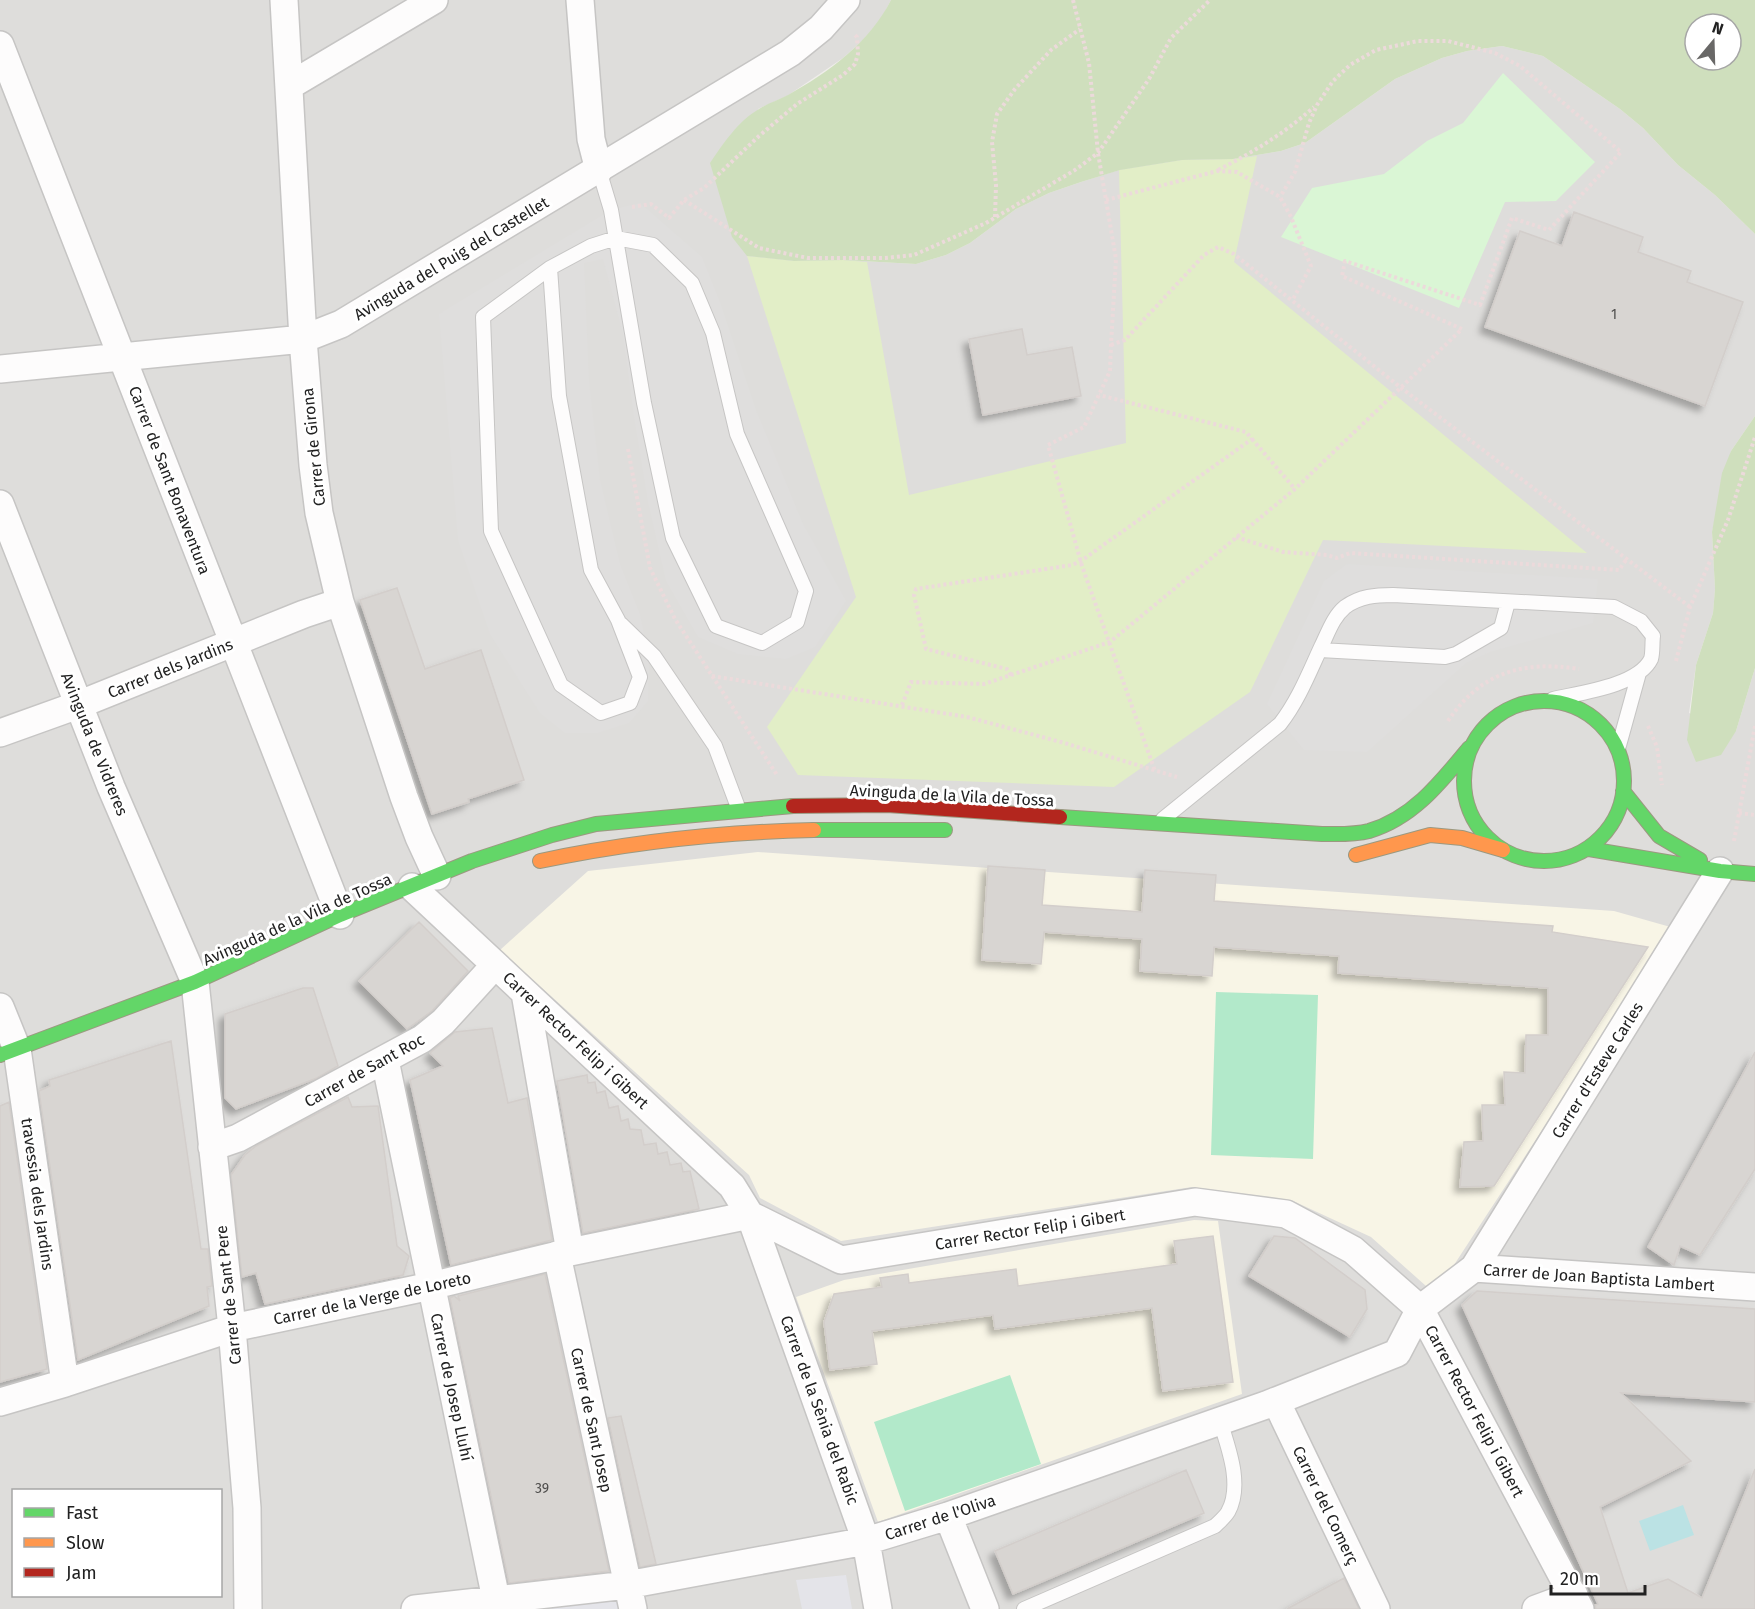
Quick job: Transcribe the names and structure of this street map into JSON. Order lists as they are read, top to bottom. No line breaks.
{"streets":{"main road":["Avinguda de la Vila de Tossa"],"street":["Avinguda del Puig del Castellet","Carrer de Girona","Carrer de Sant Bonaventura","Carrer dels Jardins","Avinguda de Vidreres","Carrer Rector Felip i Gibert","Carrer de Sant Roc","Carrer d'Esteve Carles","travessia dels Jardins","Carrer de Joan Baptista Lambert","Carrer de Sant Pere","Carrer de la Verge de Loreto","Carrer de Josep Lluhí","Carrer de la Sènia del Rabic","Carrer de Sant Josep","Carrer del Comerç","Carrer de l'Oliva"]},"crossings":[["Avinguda del Puig del Castellet","Carrer de Girona"],["Avinguda del Puig del Castellet","Carrer de Sant Bonaventura"],["Carrer de Girona","Carrer dels Jardins"],["Carrer de Girona","Avinguda de la Vila de Tossa"],["Carrer de Sant Bonaventura","Carrer dels Jardins"],["Carrer de Sant Bonaventura","Avinguda de la Vila de Tossa"],["Carrer dels Jardins","Avinguda de Vidreres"],["Avinguda de Vidreres","Avinguda de la Vila de Tossa"],["Avinguda de Vidreres","Carrer de Sant Pere"],["Avinguda de la Vila de Tossa","Carrer Rector Felip i Gibert"],["Avinguda de la Vila de Tossa","travessia dels Jardins"],["Avinguda de la Vila de Tossa","Carrer de Sant Pere"],["Carrer Rector Felip i Gibert","Carrer de Sant Roc"],["Carrer Rector Felip i Gibert","Carrer de Joan Baptista Lambert"],["Carrer Rector Felip i Gibert","Carrer de la Verge de Loreto"],["Carrer Rector Felip i Gibert","Carrer de la Sènia del Rabic"],["Carrer Rector Felip i Gibert","Carrer de l'Oliva"],["Carrer de Sant Roc","Carrer de Sant Pere"],["Carrer de Sant Roc","Carrer de Josep Lluhí"],["Carrer d'Esteve Carles","Carrer de Joan Baptista Lambert"],["travessia dels Jardins","Carrer de la Verge de Loreto"],["Carrer de Joan Baptista Lambert","Carrer de l'Oliva"],["Carrer de Sant Pere","Carrer de la Verge de Loreto"],["Carrer de la Verge de Loreto","Carrer de Josep Lluhí"],["Carrer de la Verge de Loreto","Carrer de la Sènia del Rabic"],["Carrer de la Verge de Loreto","Carrer de Sant Josep"],["Carrer de Josep Lluhí","Carrer de l'Oliva"],["Carrer de la Sènia del Rabic","Carrer de l'Oliva"],["Carrer de Sant Josep","Carrer de l'Oliva"],["Carrer del Comerç","Carrer de l'Oliva"]],"house_numbers":["1","39"],"legend":["Fast","Slow","Jam"],"scale_bar":"20 m","north":"top"}
